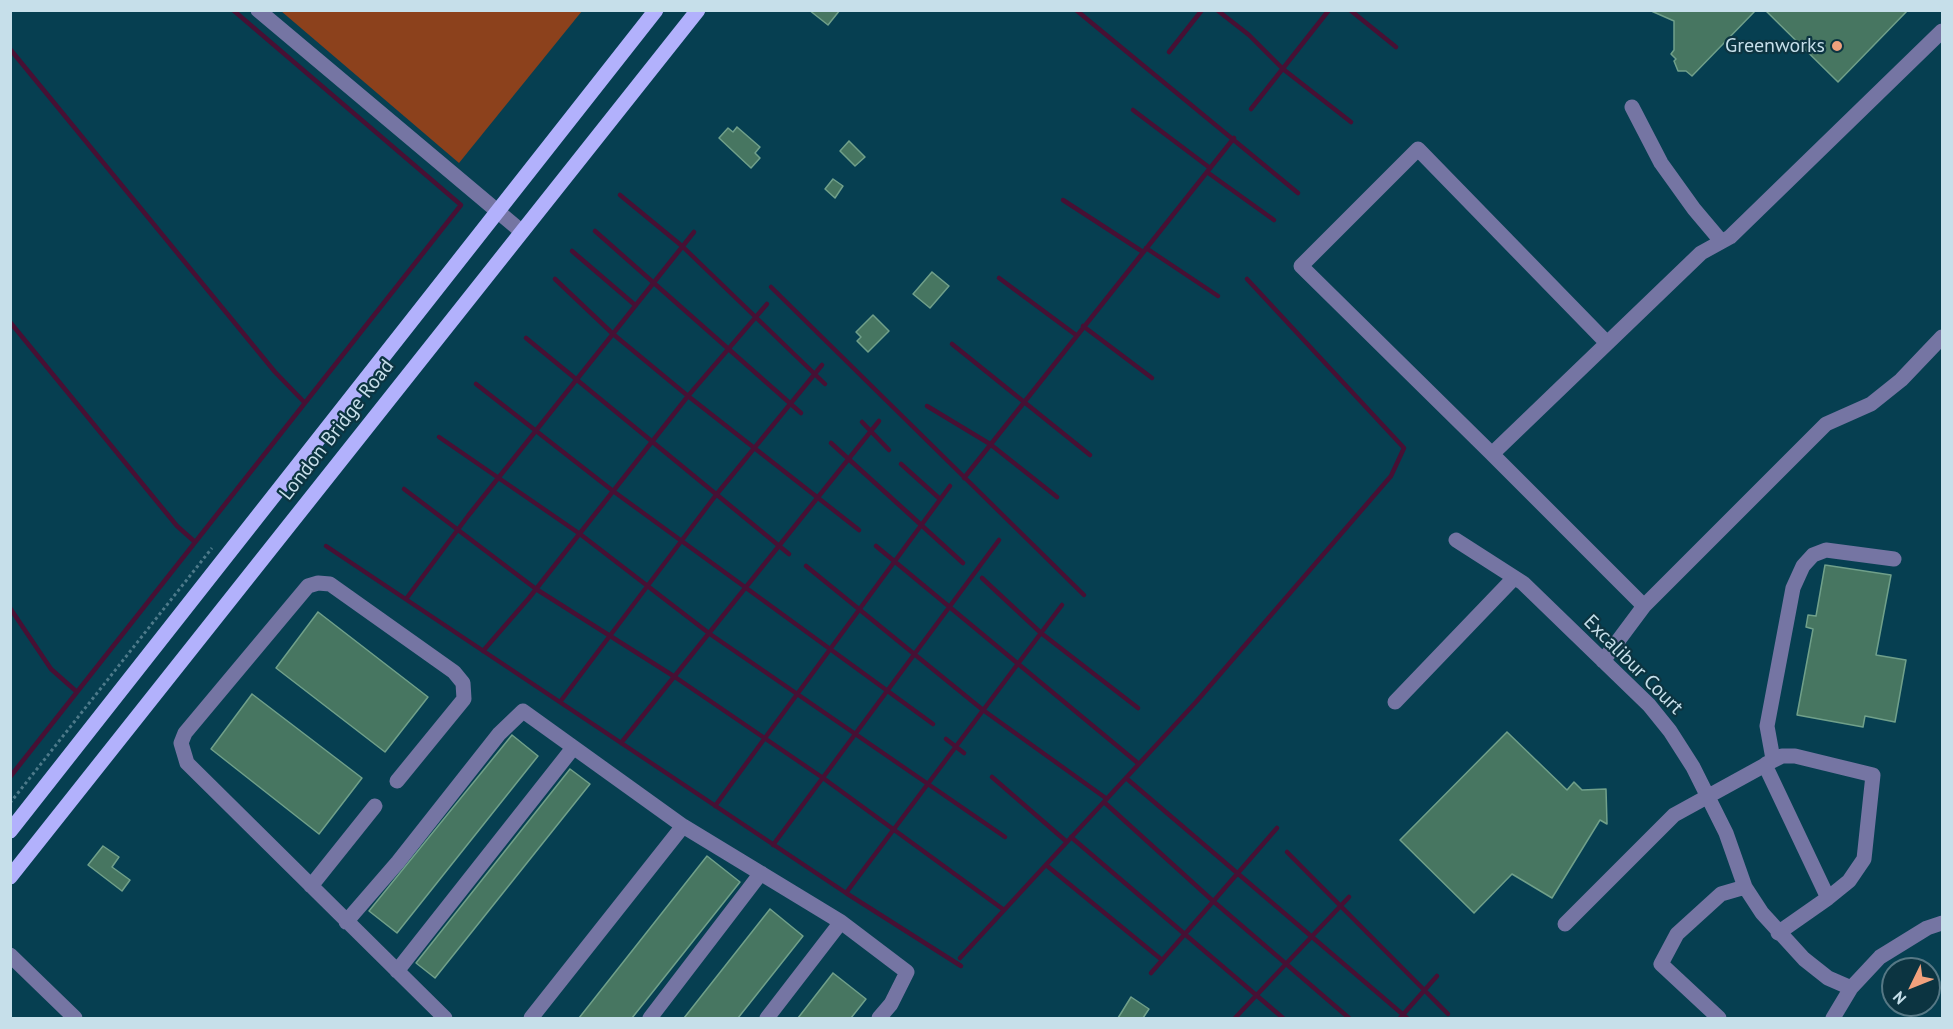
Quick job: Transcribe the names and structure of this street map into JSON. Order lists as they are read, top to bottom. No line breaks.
{"streets":{"main road":["London Bridge Road"],"street":["Excalibur Court"]},"places":["Greenworks"],"north":"bottom left"}
